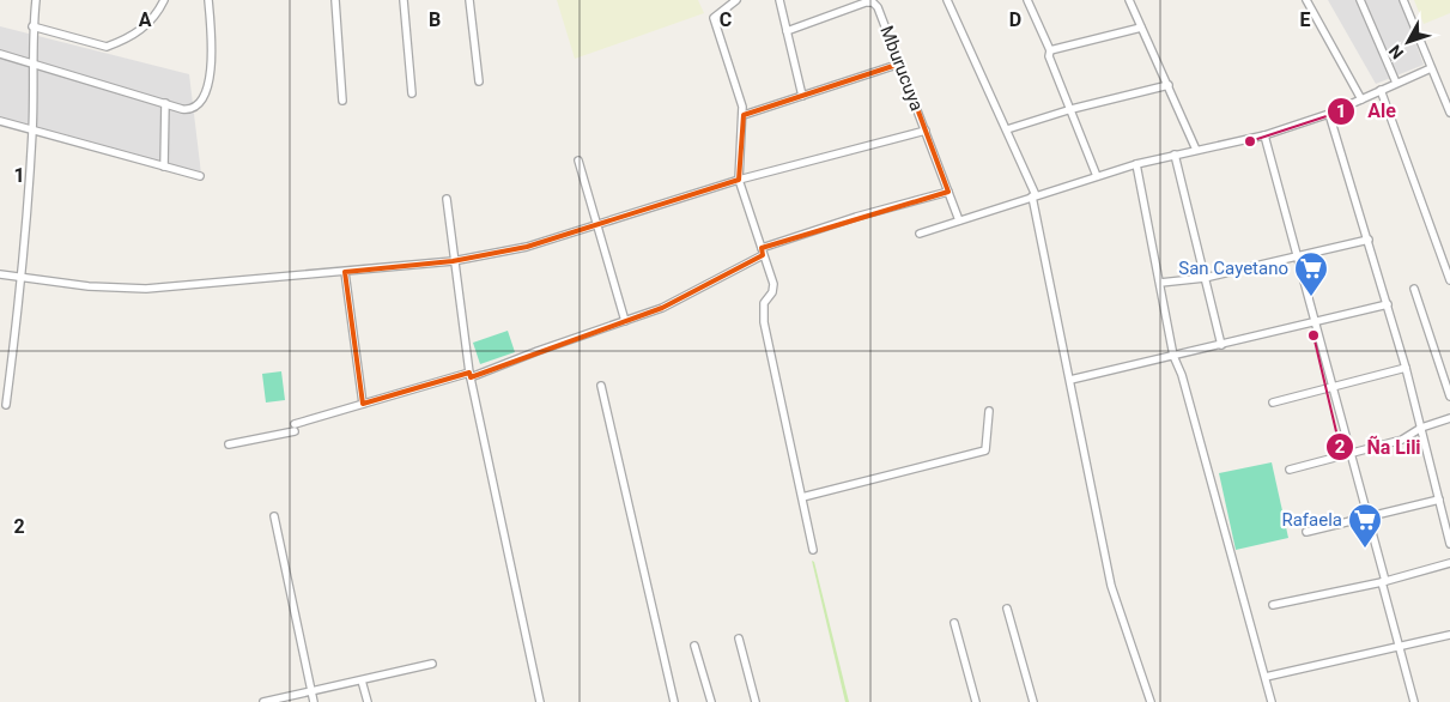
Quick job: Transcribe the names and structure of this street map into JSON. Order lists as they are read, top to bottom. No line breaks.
{"streets":{"street":["Mburucuya"]},"places":{"other":["Ale","Ña Lili"],"supermarket":["San Cayetano","Rafaela"]},"north":"bottom left","grid":{"columns":["A","B","C","D","E"],"rows":["1","2"]}}
